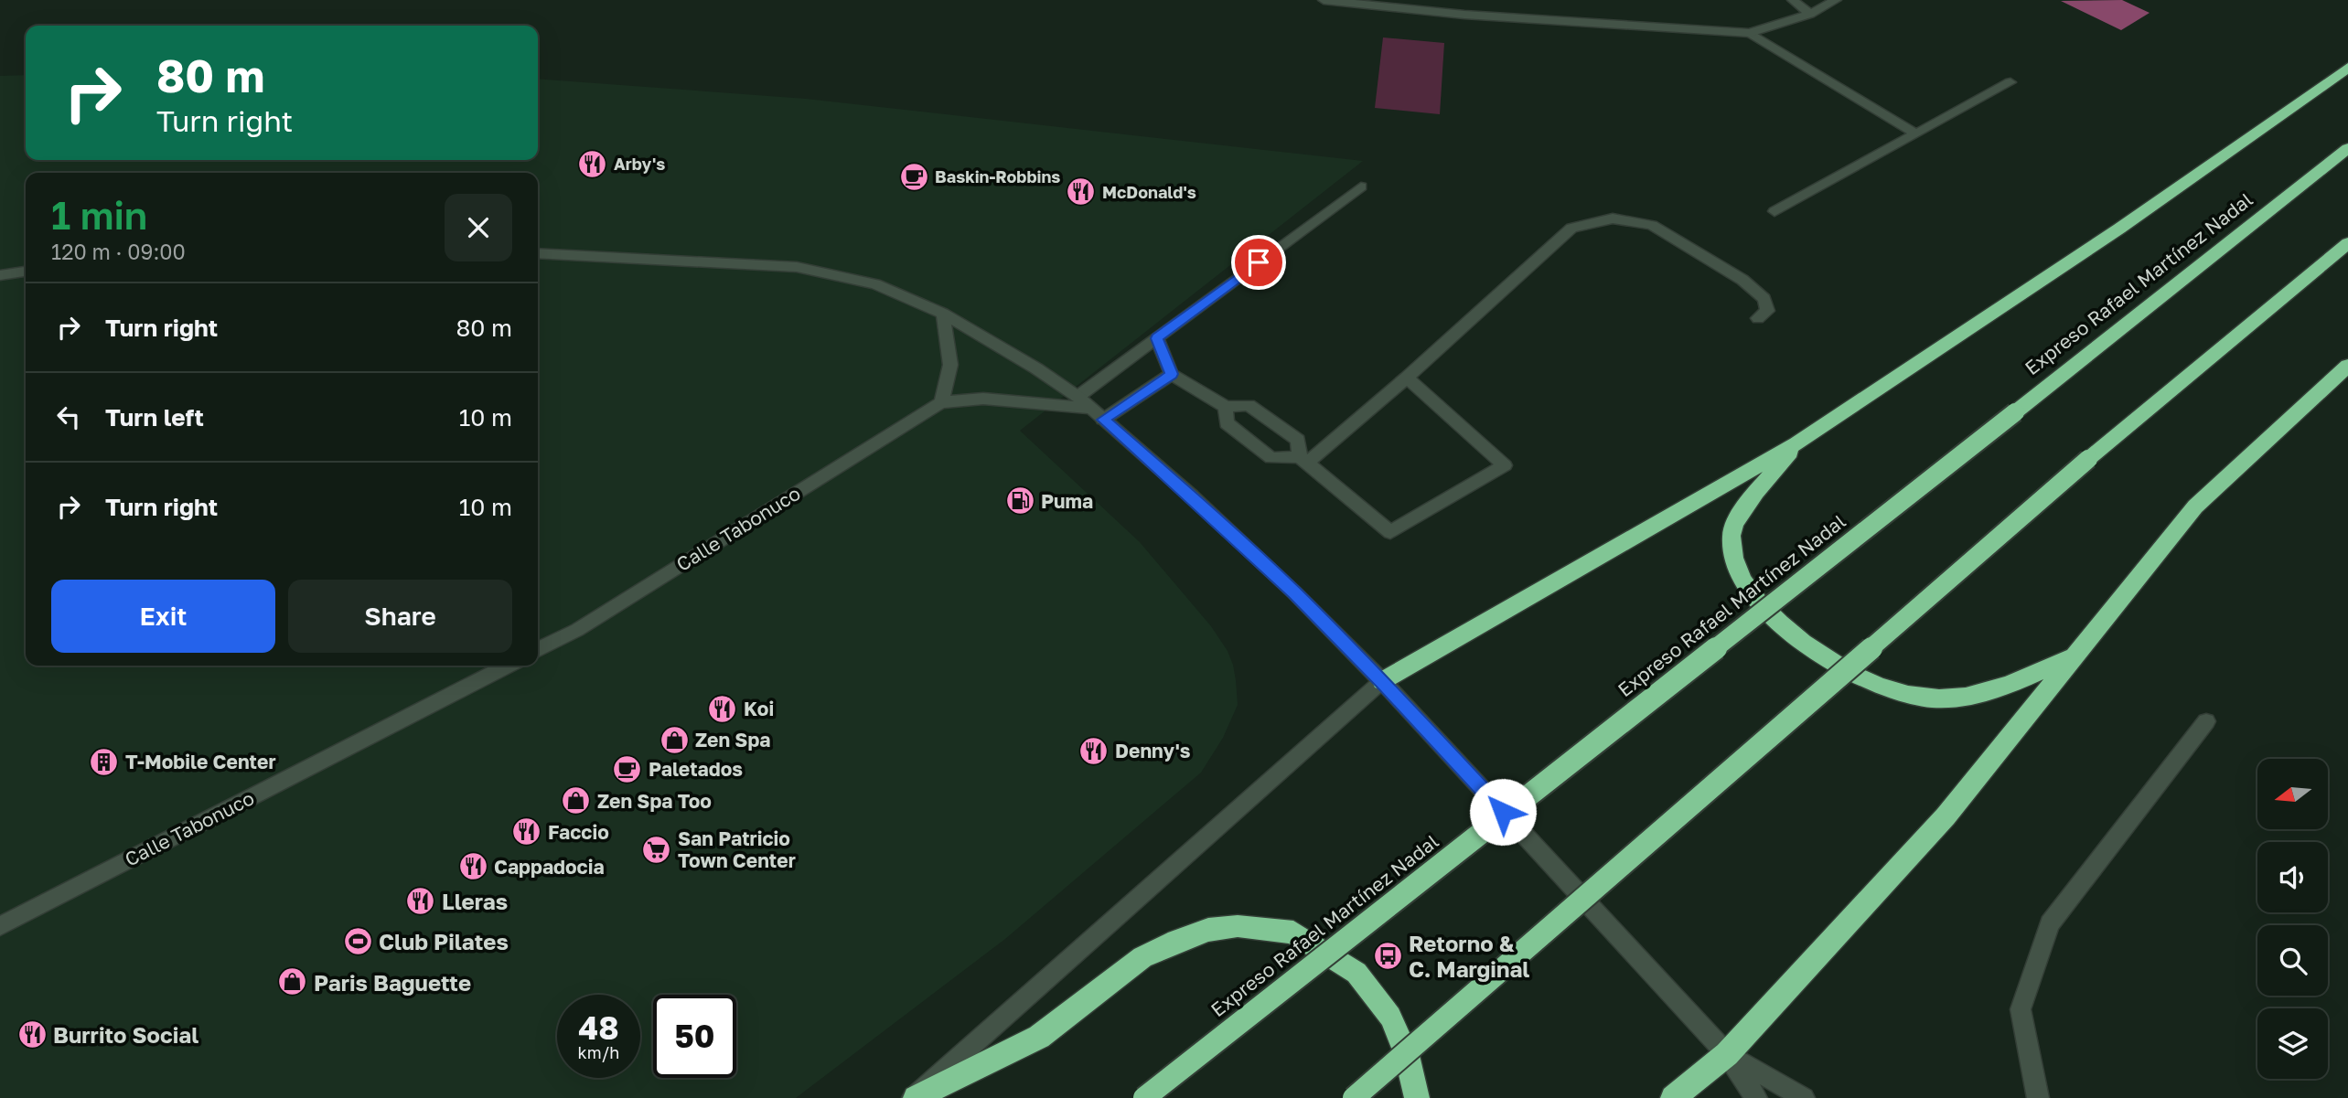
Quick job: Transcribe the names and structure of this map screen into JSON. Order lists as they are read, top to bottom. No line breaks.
{"streets":{"highway":["Expreso Rafael Martínez Nadal"],"street":["Calle Tabonuco"]},"places":{"restaurant":["Arby's","McDonald's","Koi","Denny's","Faccio","Cappadocia","Lleras","Burrito Social"],"cafe":["Baskin-Robbins","Paletados"],"fuel station":["Puma"],"shop":["Zen Spa","Zen Spa Too","Paris Baguette"],"building":["T-Mobile Center"],"supermarket":["San Patricio Town Center"],"sports":["Club Pilates"],"bus stop":["Retorno & C. Marginal"]},"north":"left","page":{"turn":["80 m","Turn right"],"heading":["1 min","120 m · 09:00"],"list":[{"name":"Turn right","value":"80 m"},{"name":"Turn left","value":"10 m"},{"name":"Turn right","value":"10 m"}],"buttons":["Exit","Share"],"speed":"48 km/h","limit":"50"}}
